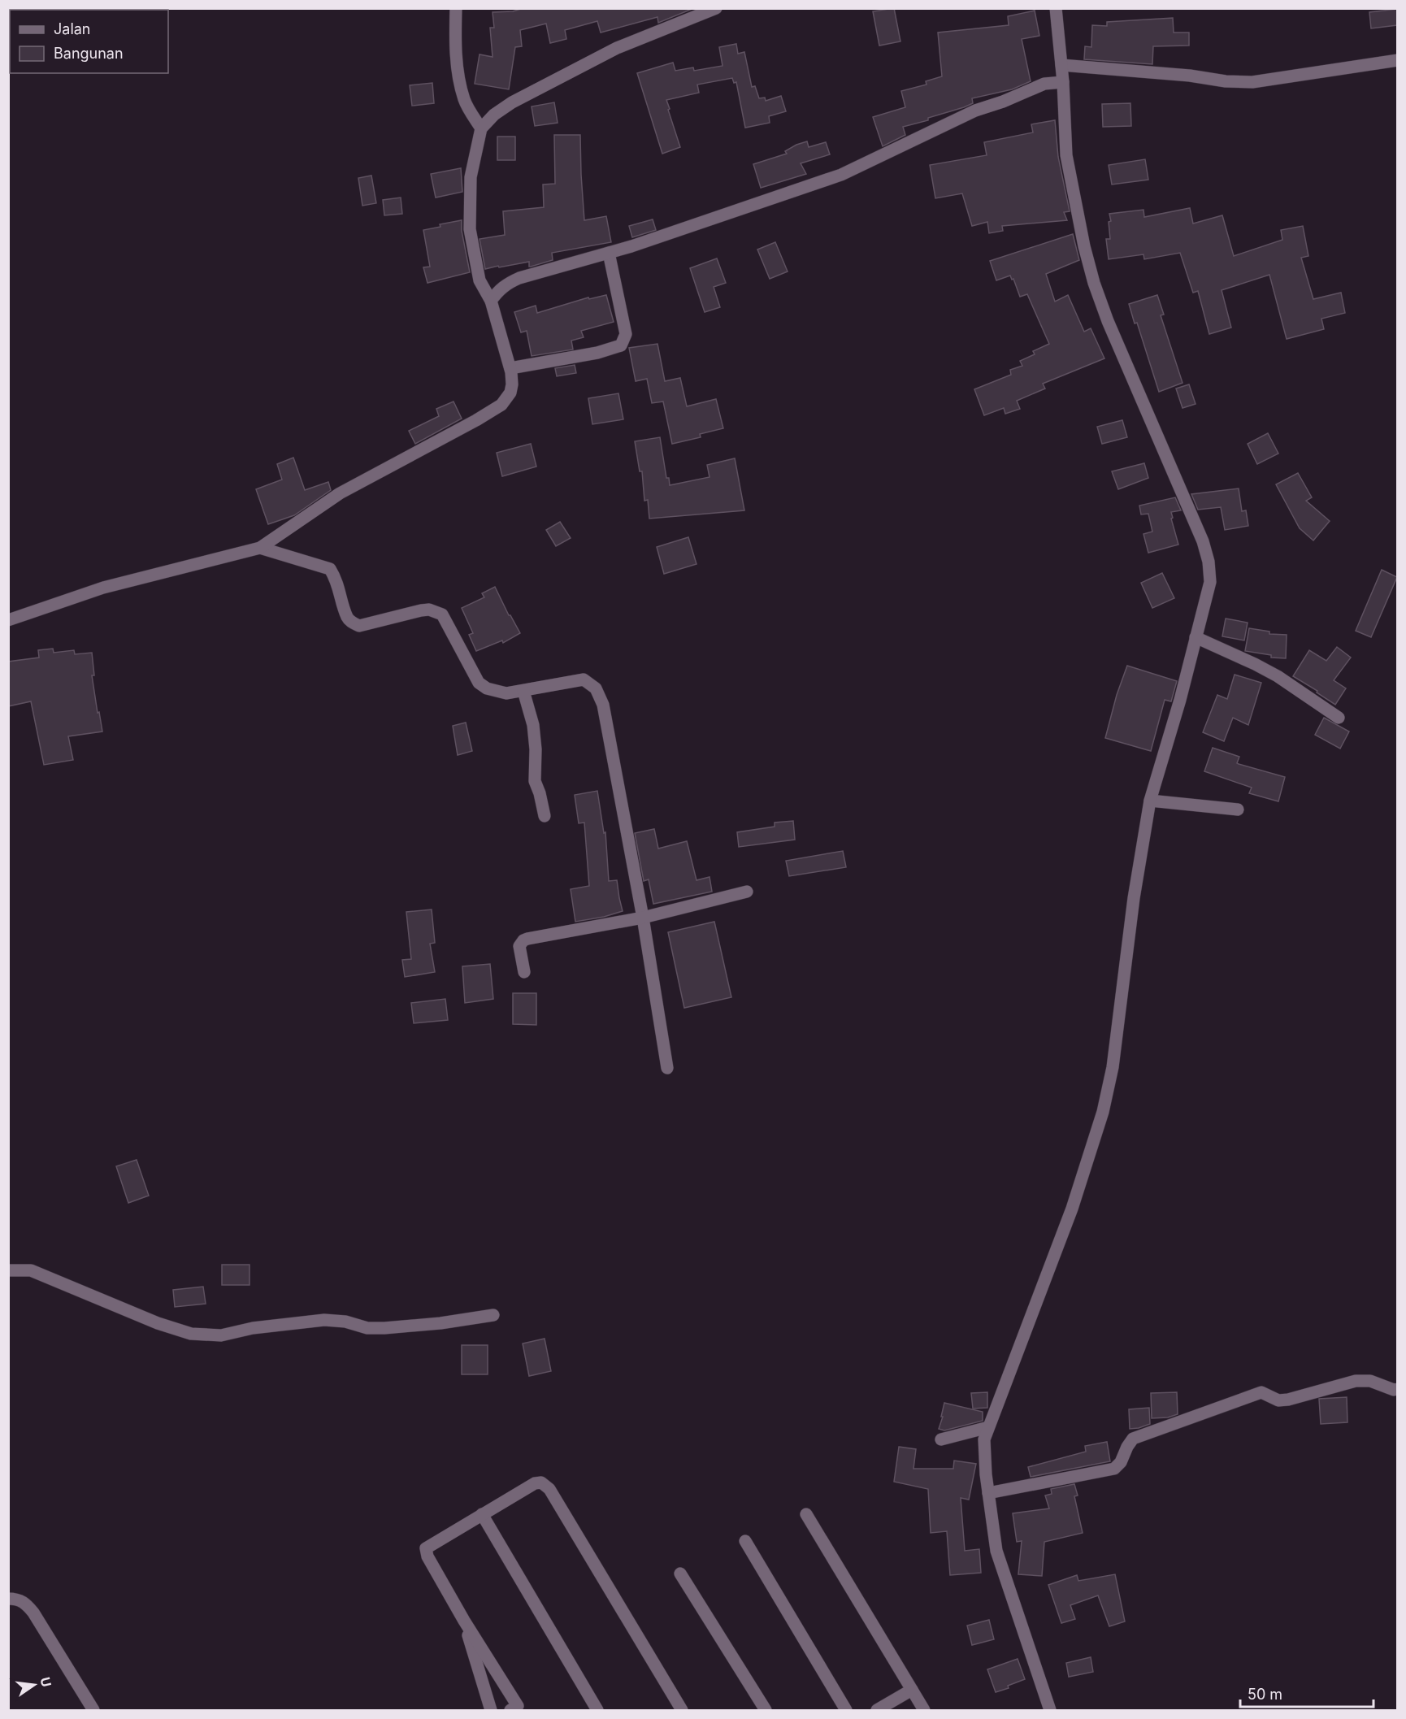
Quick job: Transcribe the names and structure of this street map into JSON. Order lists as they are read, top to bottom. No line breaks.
{"legend":["Jalan","Bangunan"],"scale_bar":"50 m","north":"right"}
